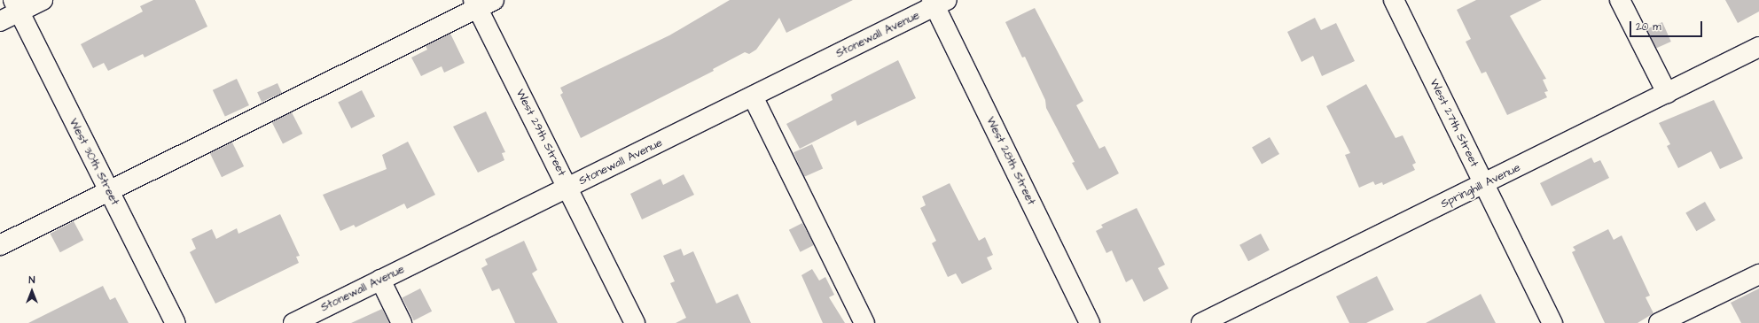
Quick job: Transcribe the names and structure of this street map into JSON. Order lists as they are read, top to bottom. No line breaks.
{"streets":{"street":["Stonewall Avenue","West 27th Street","West 29th Street","West 28th Street","West 30th Street","Springhill Avenue"]},"crossings":[["Stonewall Avenue","West 29th Street"],["Stonewall Avenue","West 28th Street"],["West 27th Street","Springhill Avenue"]],"scale_bar":"20 m","north":"top"}
